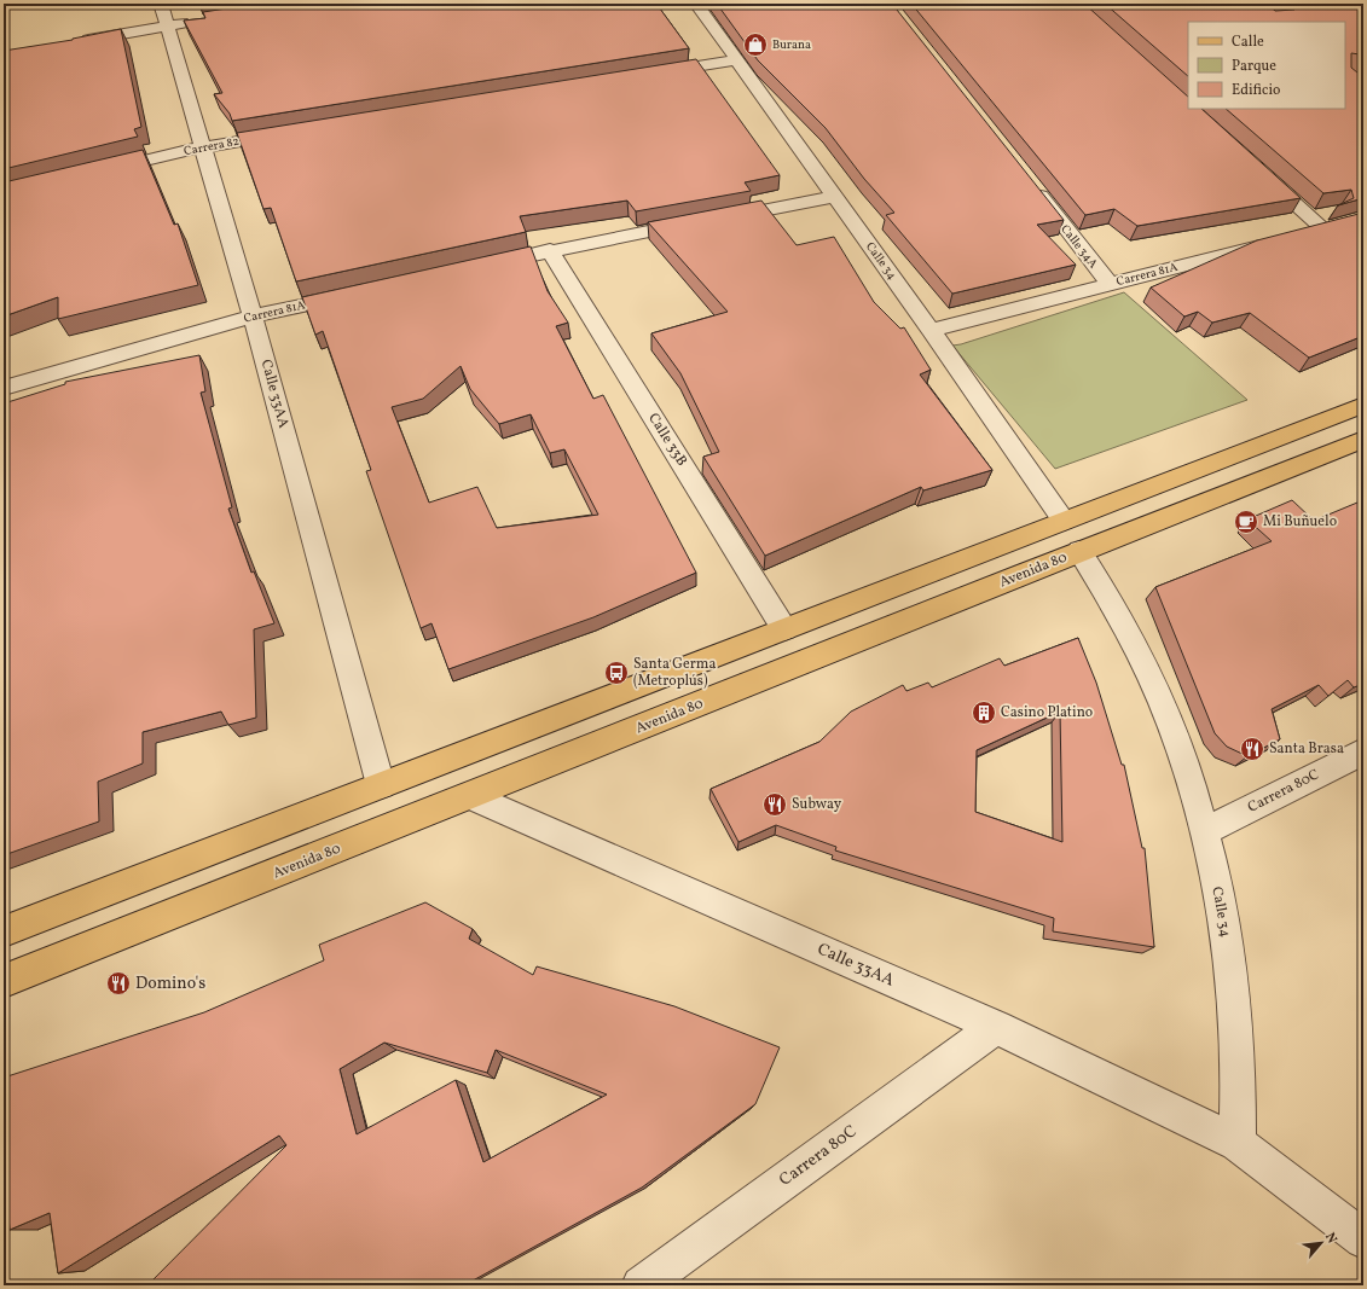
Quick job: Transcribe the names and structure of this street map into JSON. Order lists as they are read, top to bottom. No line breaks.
{"streets":{"main road":["Avenida 80"],"street":["Carrera 82","Calle 34A","Calle 34","Carrera 81A","Calle 33AA","Calle 33B","Carrera 80C"]},"crossings":[["Carrera 82","Calle 33AA"],["Calle 34A","Carrera 81A"],["Calle 34","Carrera 81A"],["Calle 34","Calle 33AA"],["Calle 34","Avenida 80"],["Calle 34","Carrera 80C"],["Carrera 81A","Calle 33AA"],["Calle 33AA","Avenida 80"],["Calle 33AA","Carrera 80C"]],"places":{"shop":["Burana"],"cafe":["Mi Buñuelo"],"bus stop":["Santa Germa (Metroplús)"],"building":["Casino Platino"],"restaurant":["Santa Brasa","Subway","Domino's"]},"legend":["Calle","Parque","Edificio"],"north":"top right"}
